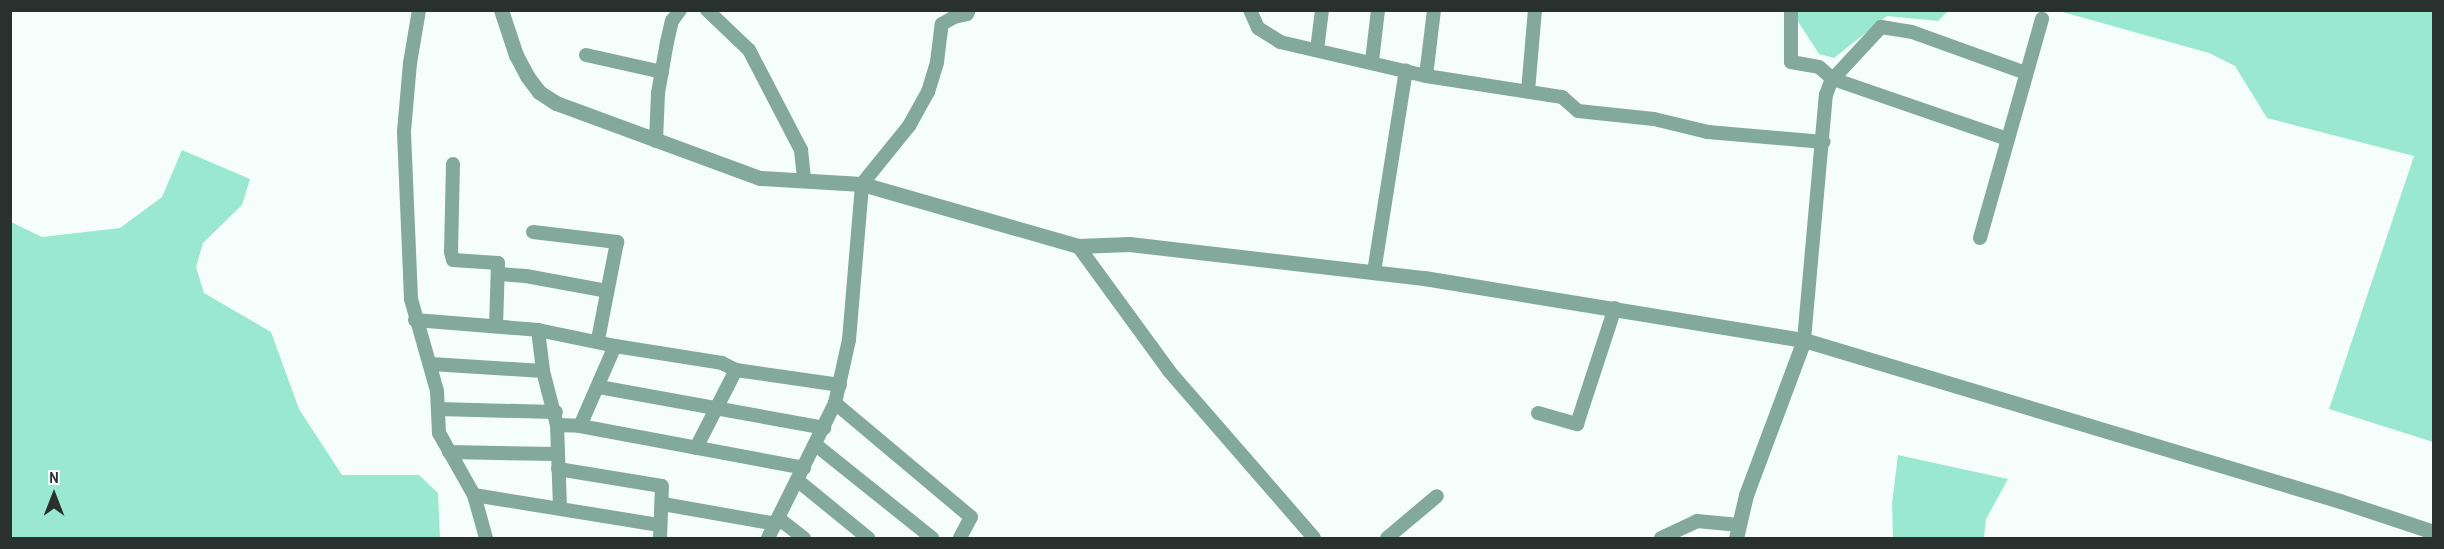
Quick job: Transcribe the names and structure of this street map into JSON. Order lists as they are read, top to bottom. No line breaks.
{"north":"top"}
